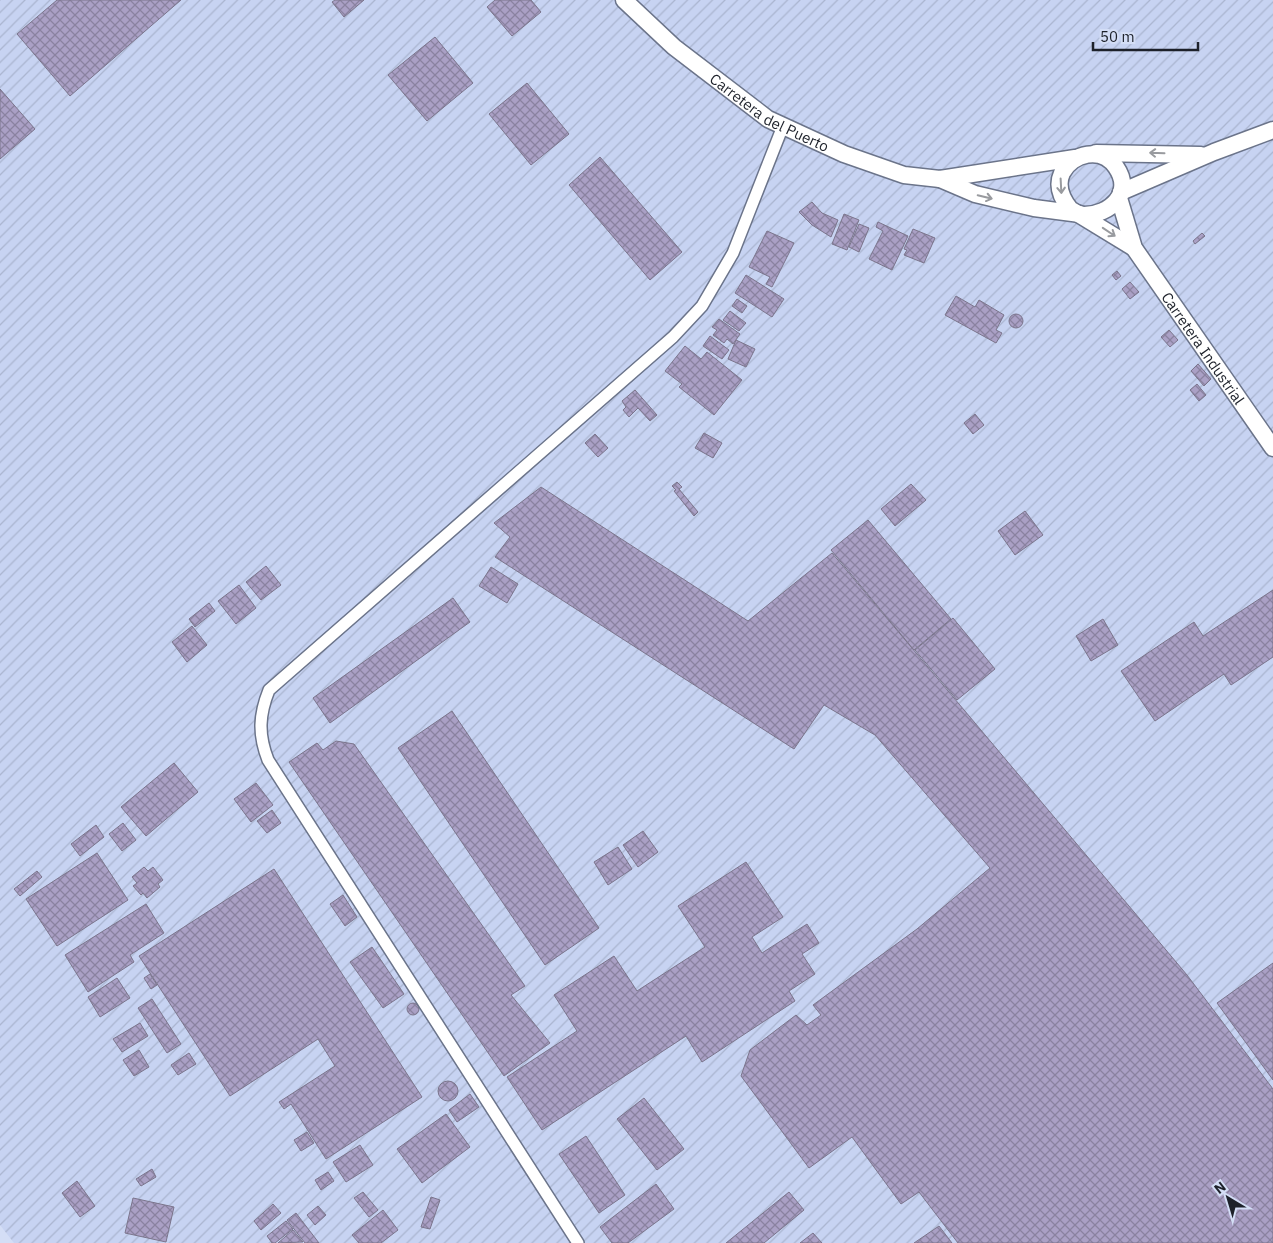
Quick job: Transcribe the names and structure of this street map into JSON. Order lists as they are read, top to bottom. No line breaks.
{"streets":{"main road":["Carretera del Puerto","Carretera Industrial"]},"crossings":[["Carretera del Puerto","Carretera Industrial"]],"scale_bar":"50 m","north":"top left"}
